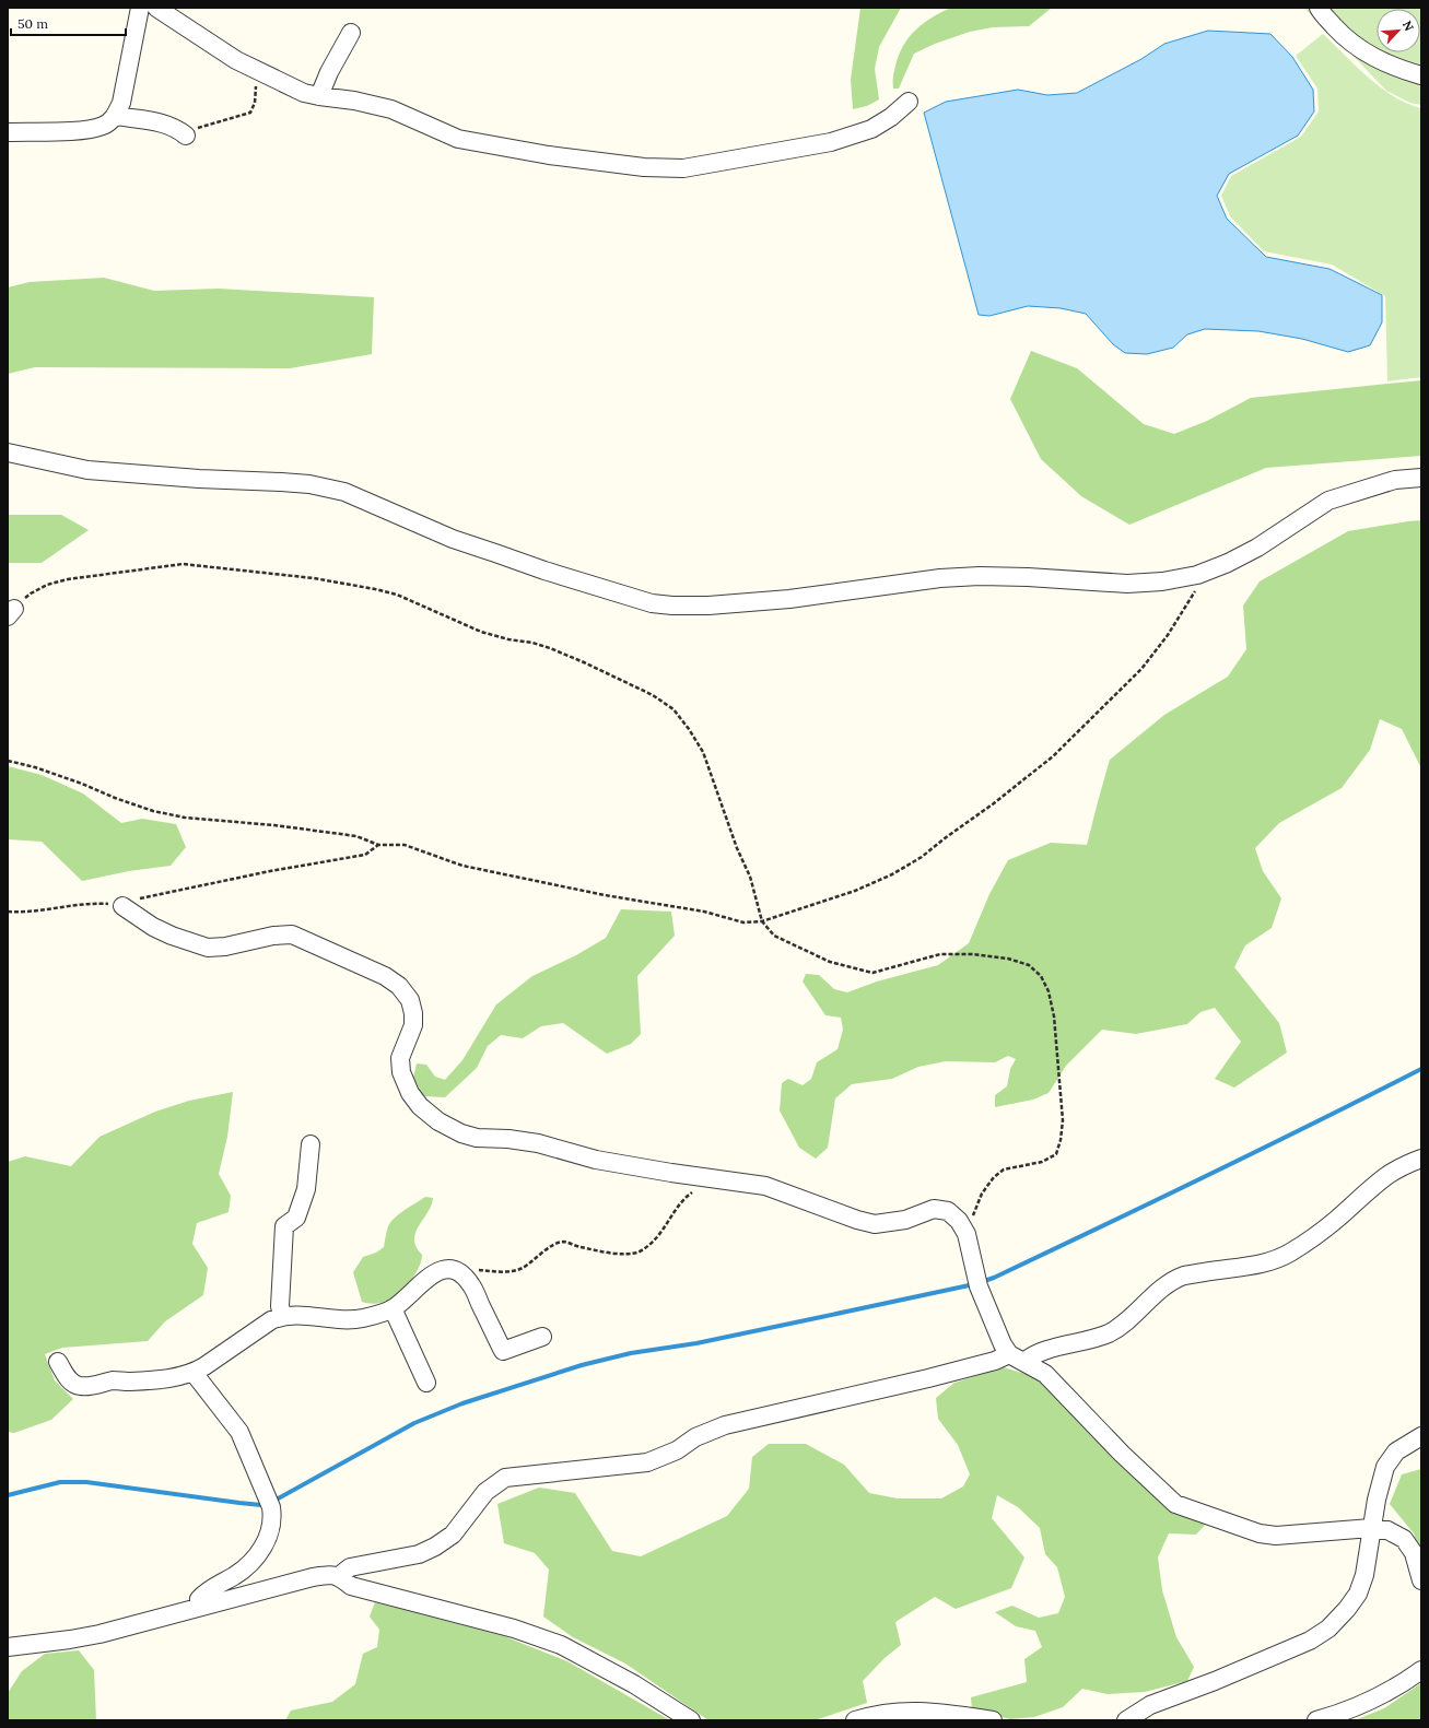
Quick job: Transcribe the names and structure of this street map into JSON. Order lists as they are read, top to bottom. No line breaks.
{"scale_bar":"50 m","north":"top right"}
